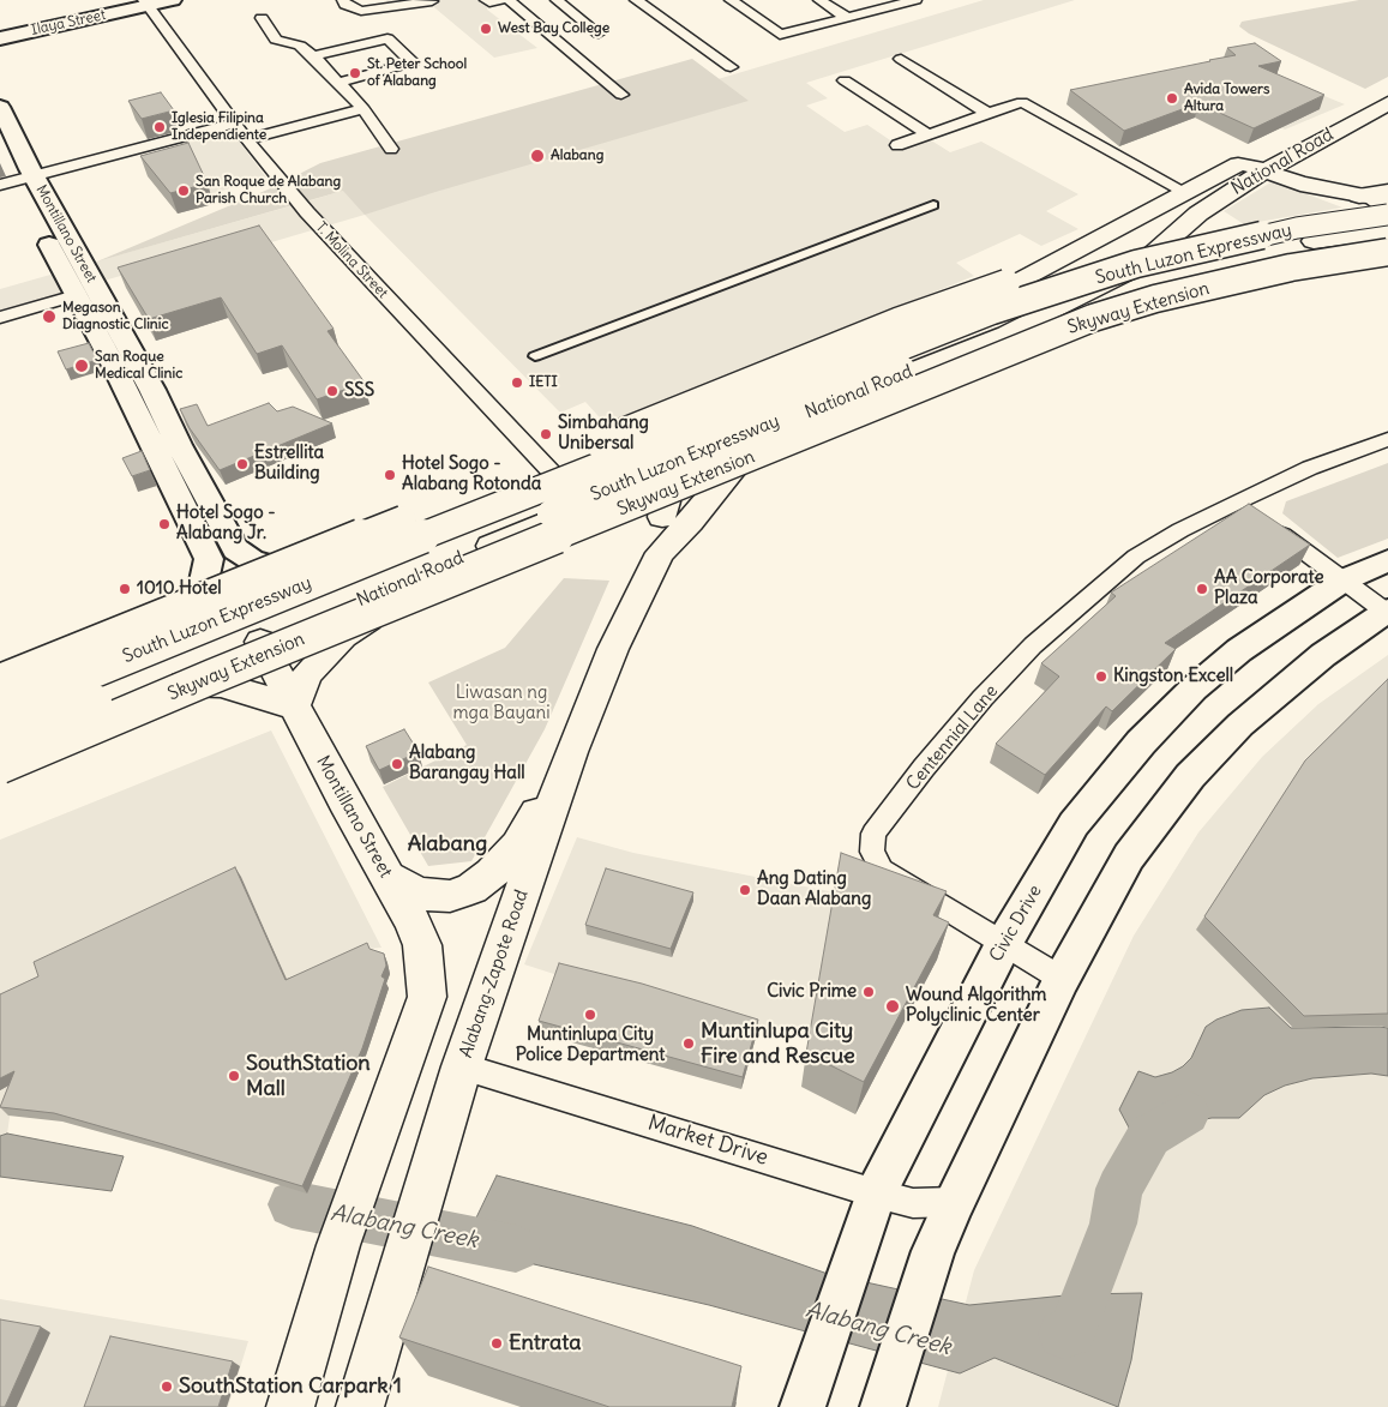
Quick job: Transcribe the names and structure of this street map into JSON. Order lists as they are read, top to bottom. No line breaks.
{"streets":{"highway":["National Road","Montillano Street","South Luzon Expressway","Skyway Extension","Alabang-Zapote Road"],"main road":["Ilaya Street","Civic Drive"],"street":["T. Molina Street","Centennial Lane","Market Drive"]},"crossings":[["Ilaya Street","T. Molina Street"],["National Road","Montillano Street"],["National Road","T. Molina Street"],["National Road","Alabang-Zapote Road"],["Centennial Lane","Civic Drive"],["Civic Drive","Market Drive"],["Alabang-Zapote Road","Market Drive"]],"districts":["Alabang"],"water":["Alabang Creek"],"parks":["Liwasan ng mga Bayani"],"places":["West Bay College","St. Peter School of Alabang","Avida Towers Altura","Iglesia Filipina Independiente","Alabang","San Roque de Alabang Parish Church","Megason Diagnostic Clinic","San Roque Medical Clinic","IETI","SSS","Simbahang Unibersal","Estrellita Building","Hotel Sogo - Alabang Rotonda","Hotel Sogo - Alabang Jr.","1010 Hotel","AA Corporate Plaza","Kingston Excell","Alabang Barangay Hall","Ang Dating Daan Alabang","Civic Prime","Wound Algorithm Polyclinic Center","Muntinlupa City Police Department","Muntinlupa City Fire and Rescue","SouthStation Mall","Entrata","SouthStation Carpark 1"]}
